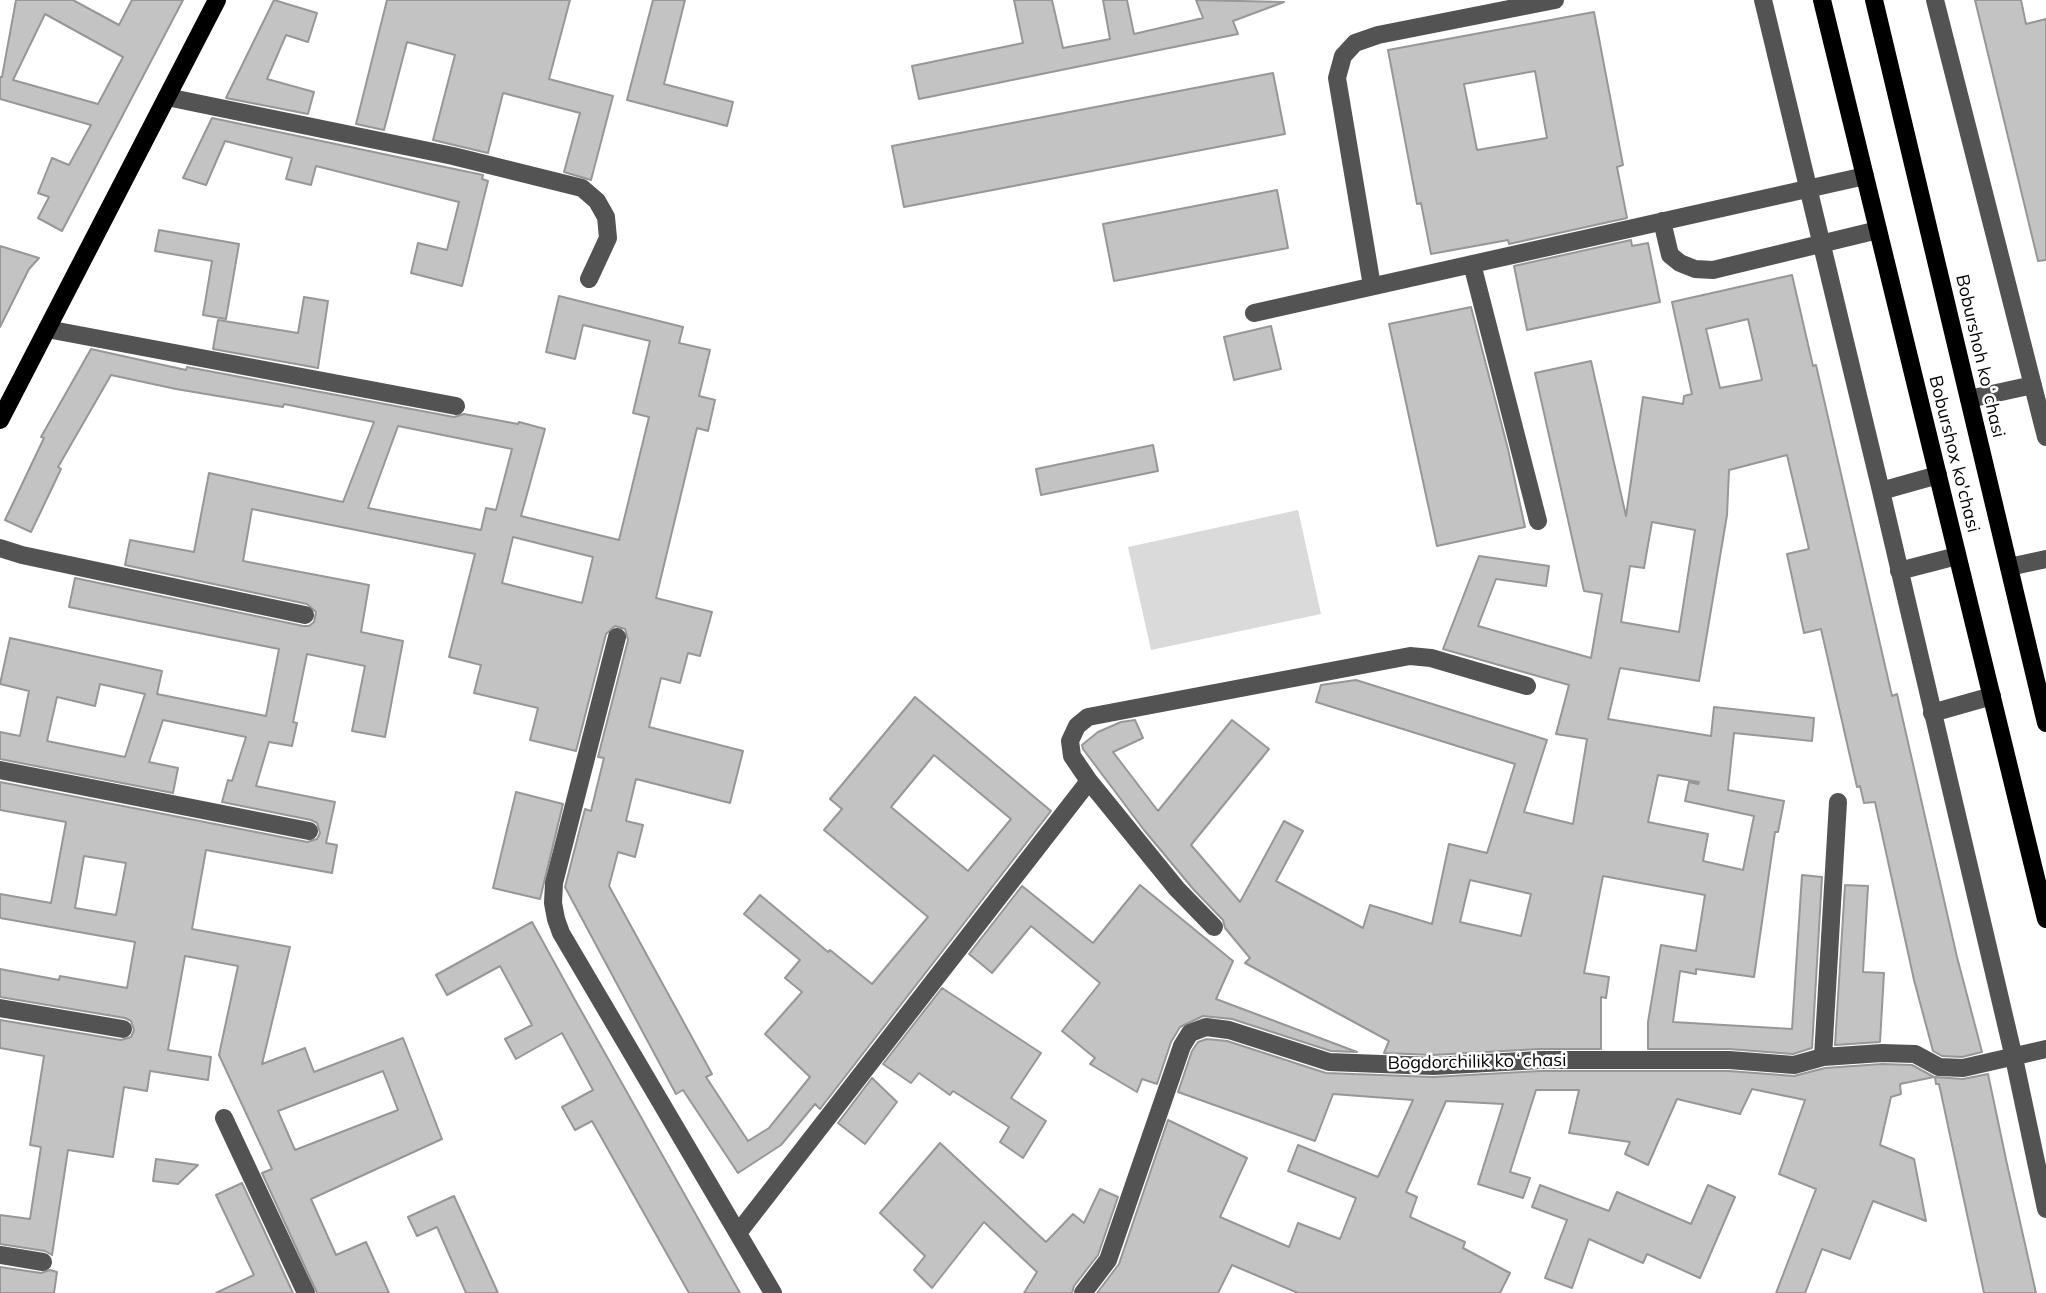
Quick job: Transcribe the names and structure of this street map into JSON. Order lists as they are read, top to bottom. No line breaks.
{"streets":{"main road":["Boburshoh koʻchasi","Boburshox ko'chasi"],"street":["Bogdorchilik koʻchasi"]}}
